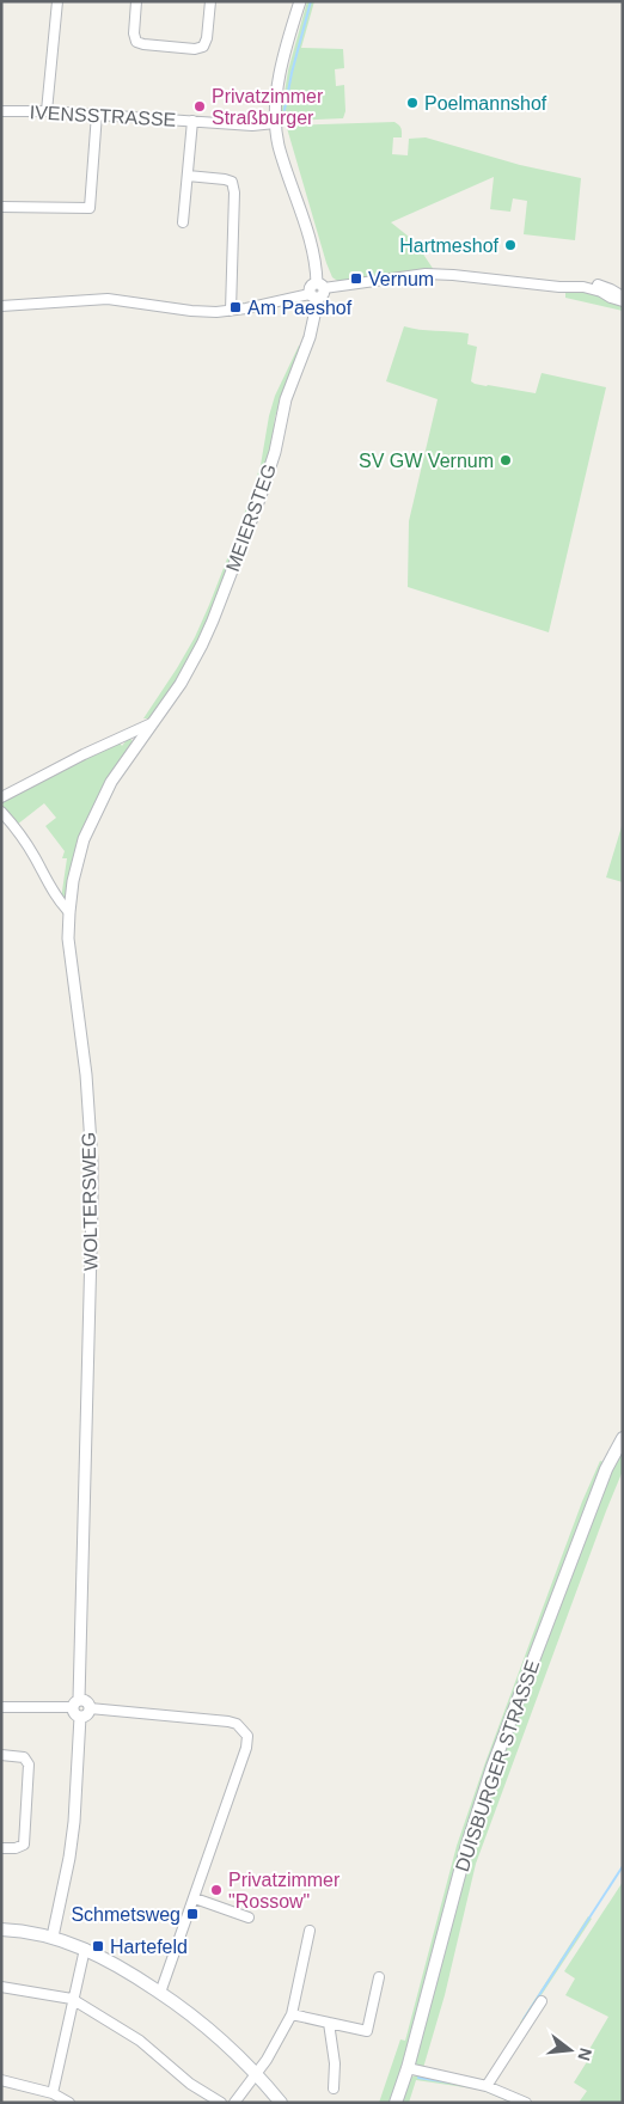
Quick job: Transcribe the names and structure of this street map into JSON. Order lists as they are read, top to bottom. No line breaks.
{"streets":{"main road":["DUISBURGER STRASSE"],"street":["IVENSSTRASSE","MEIERSTEG","WOLTERSWEG"]},"crossings":[["MEIERSTEG","WOLTERSWEG"]],"places":{"other":["Poelmannshof","Privatzimmer Straßburger","Hartmeshof","SV GW Vernum","Privatzimmer \"Rossow\""],"transit":["Vernum","Am Paeshof","Schmetsweg","Hartefeld"]},"north":"right"}
